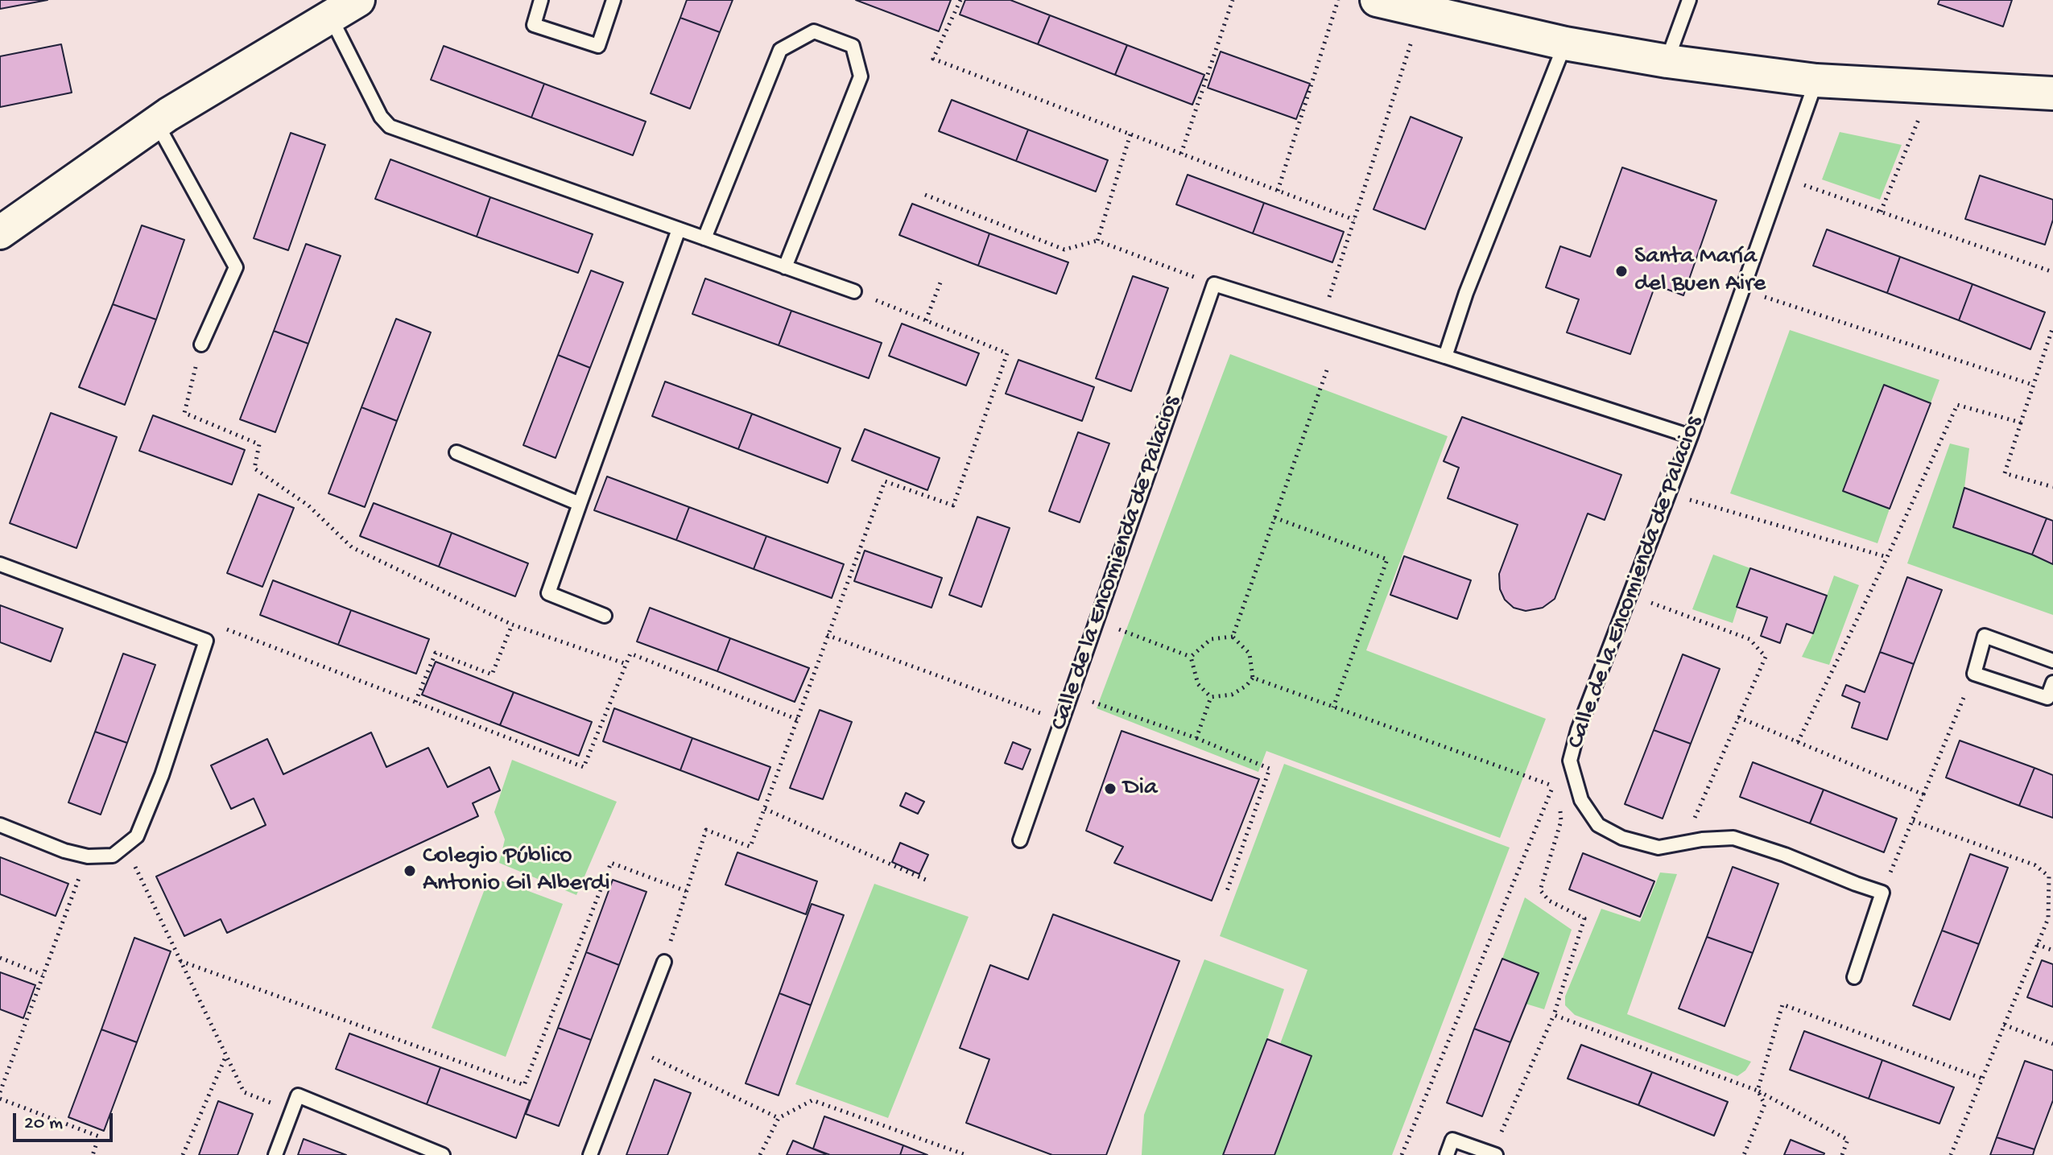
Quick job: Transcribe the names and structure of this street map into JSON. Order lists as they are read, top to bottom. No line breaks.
{"streets":{"lane":["Calle de la Encomienda de Palacios"]},"places":["Santa María del Buen Aire","Dia","Colegio Público Antonio Gil Alberdi"],"scale_bar":"20 m"}
